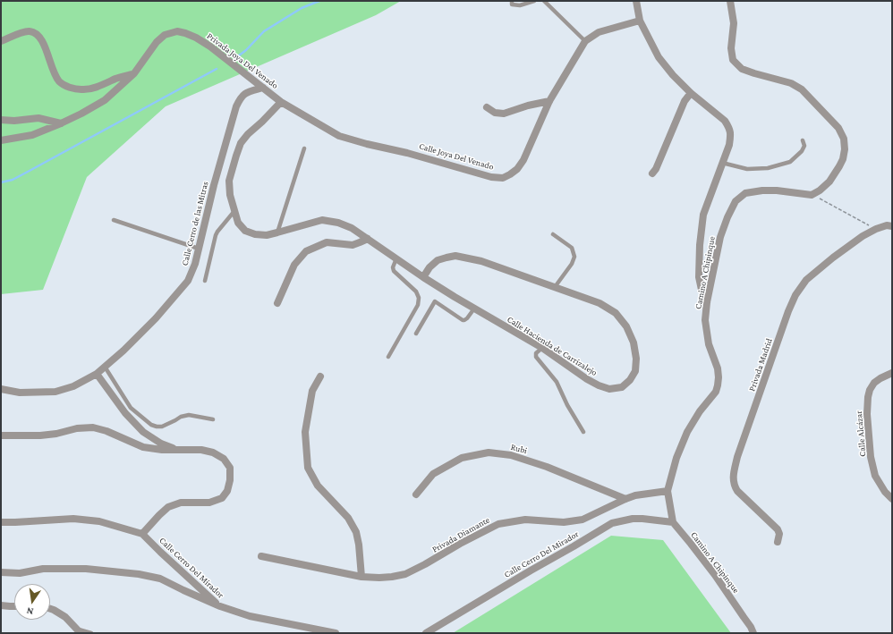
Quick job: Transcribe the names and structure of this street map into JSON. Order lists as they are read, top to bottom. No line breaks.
{"streets":{"street":["Privada Joya Del Venado","Calle Joya Del Venado","Calle Cerro de las Mitras","Camino A Chipinque","Calle Hacienda de Carrizalejo","Privada Madrid","Calle Alcázar","Rubi","Privada Diamante","Calle Cerro Del Mirador"]},"crossings":[["Privada Joya Del Venado","Calle Joya Del Venado"],["Privada Joya Del Venado","Calle Cerro de las Mitras"],["Privada Joya Del Venado","Calle Hacienda de Carrizalejo"],["Calle Joya Del Venado","Calle Hacienda de Carrizalejo"],["Camino A Chipinque","Privada Diamante"],["Camino A Chipinque","Calle Cerro Del Mirador"],["Rubi","Privada Diamante"]],"north":"bottom"}
